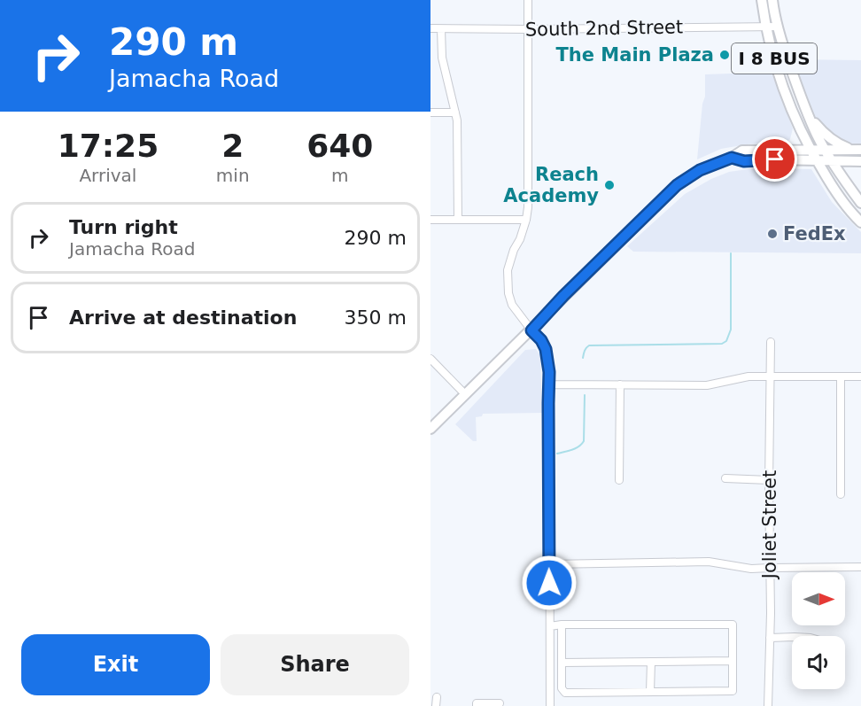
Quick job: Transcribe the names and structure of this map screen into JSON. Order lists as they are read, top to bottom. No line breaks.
{"streets":{"main road":["I 8 BUS"],"street":["South 2nd Street","Joliet Street"]},"crossings":[["South 2nd Street","I 8 BUS"]],"places":["The Main Plaza","Reach Academy","FedEx"],"north":"right","page":{"turn":["290 m","Jamacha Road"],"eta":["17:25","Arrival","2","min","640","m"],"list":[{"name":"Turn right","note":"Jamacha Road","value":"290 m"},{"name":"Arrive at destination","value":"350 m"}],"buttons":["Exit","Share"]}}
